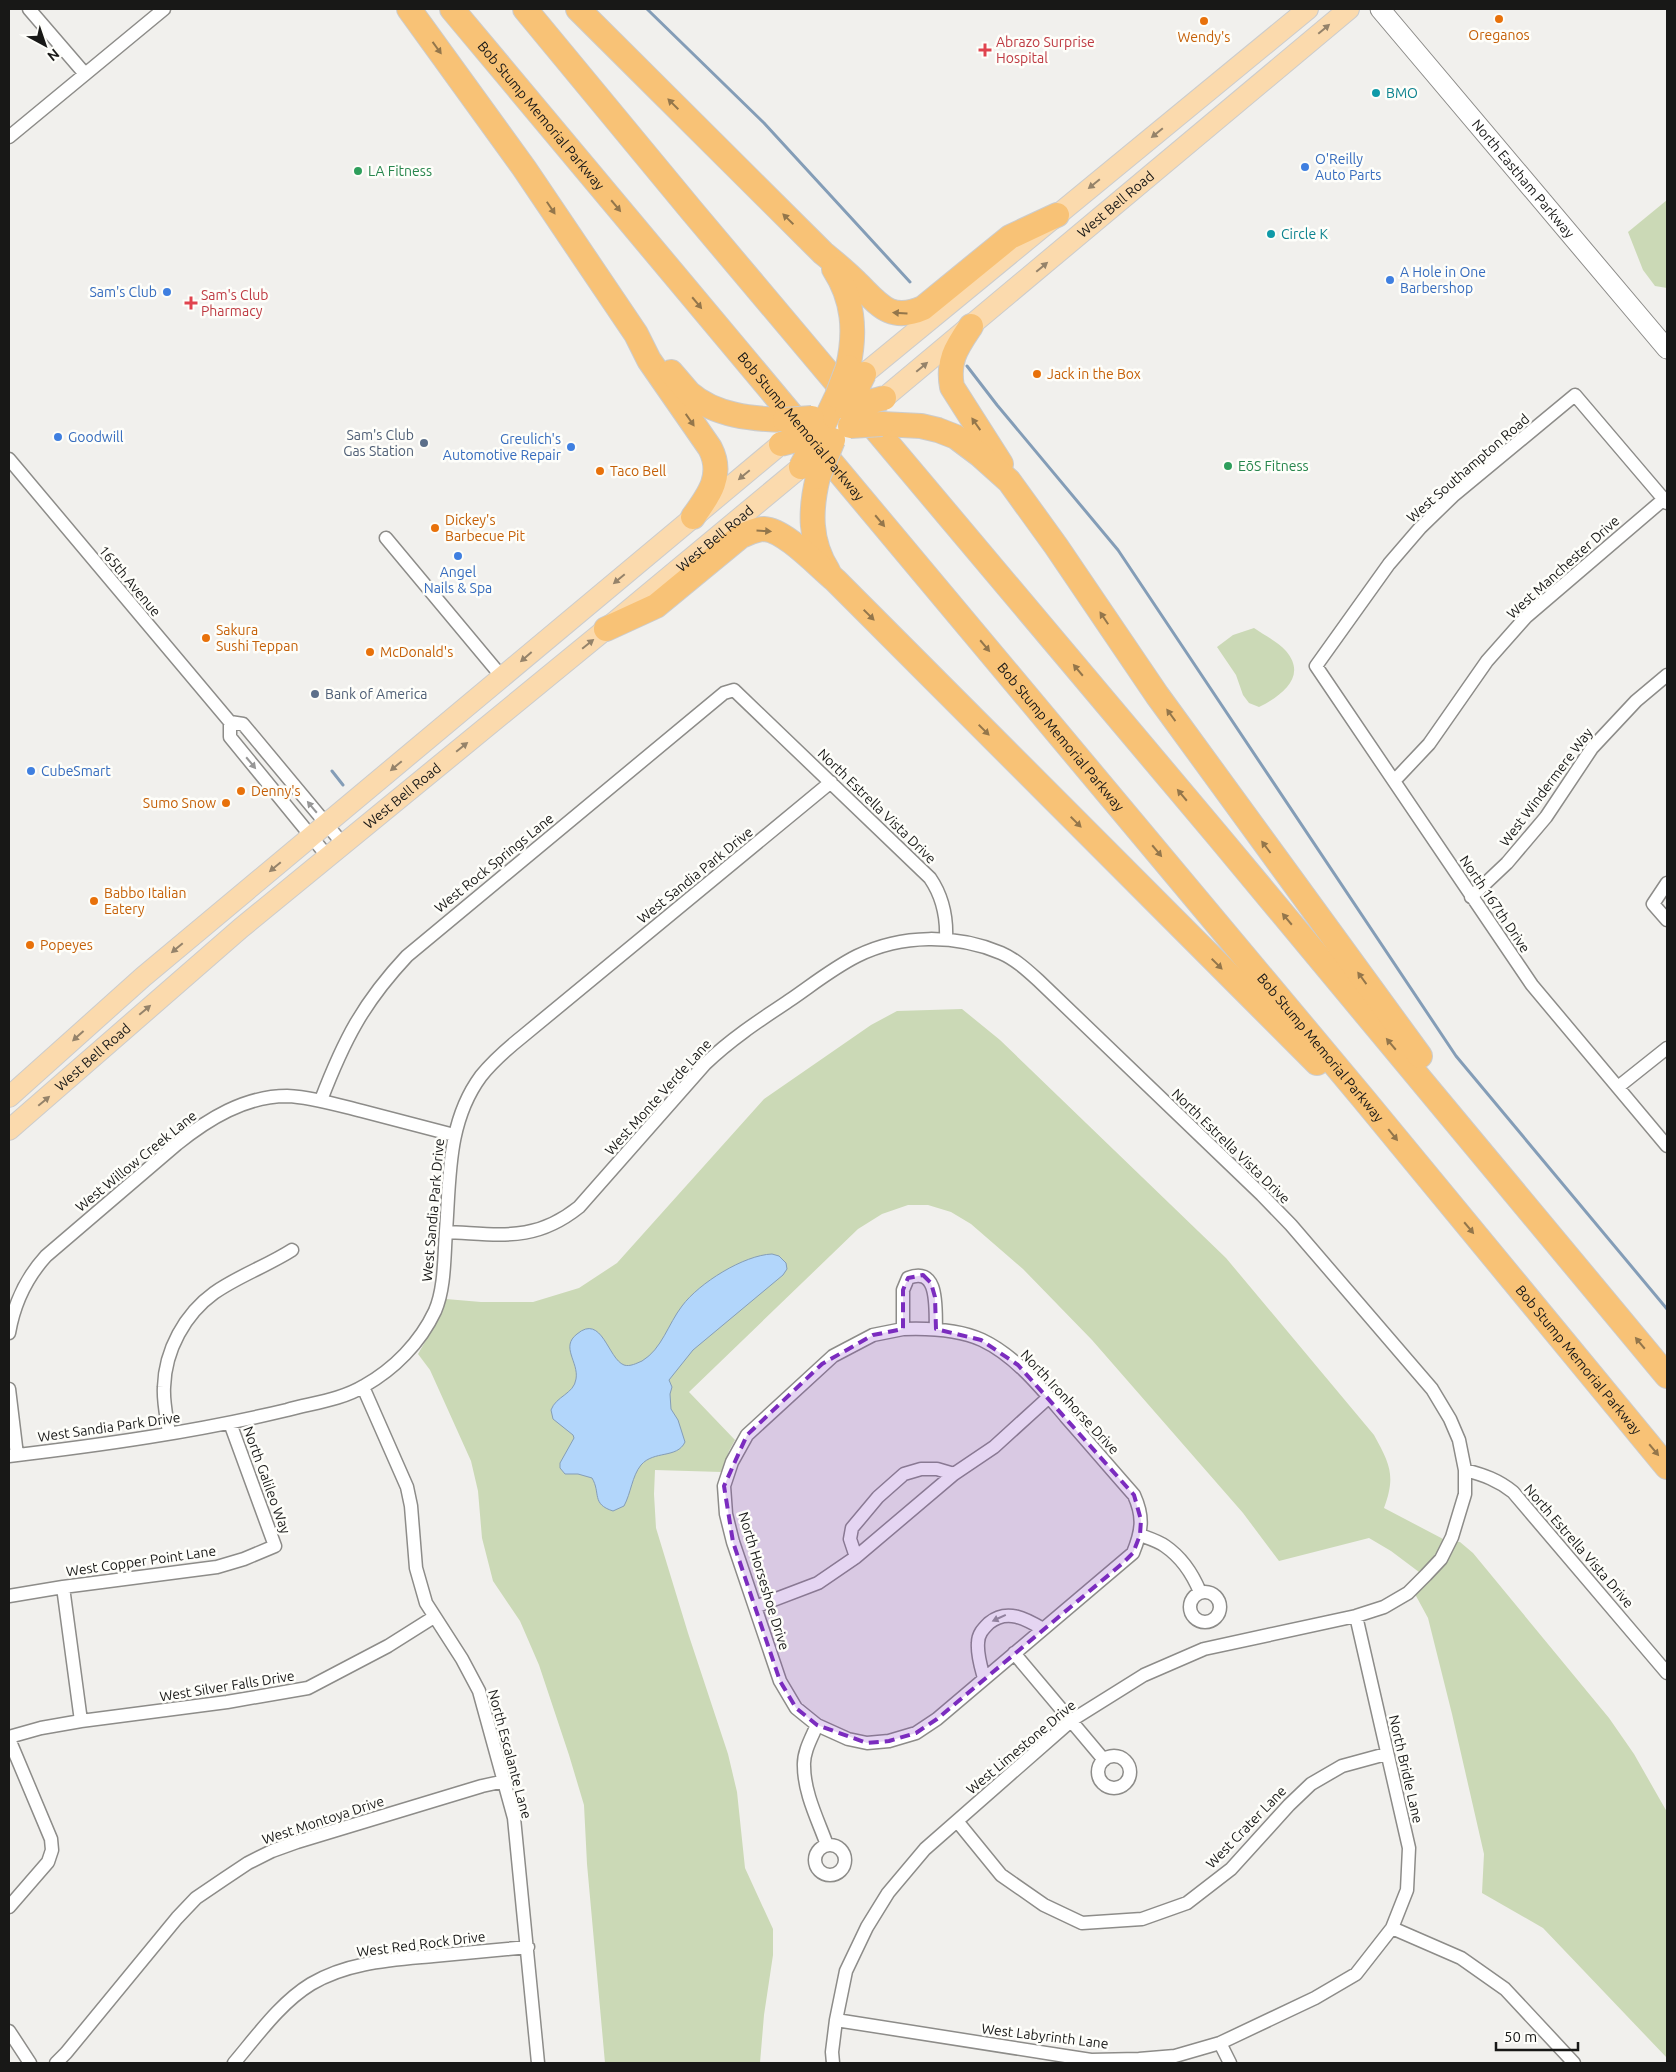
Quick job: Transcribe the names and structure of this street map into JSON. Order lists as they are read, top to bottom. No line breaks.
{"streets":{"highway":["Bob Stump Memorial Parkway"],"main road":["West Bell Road"],"street":["North Eastham Parkway","West Southampton Road","West Manchester Drive","165th Avenue","West Windermere Way","North Estrella Vista Drive","West Rock Springs Lane","West Sandia Park Drive","North 167th Drive","West Monte Verde Lane","West Willow Creek Lane","North Ironhorse Drive","North Galileo Way","West Copper Point Lane","North Horseshoe Drive","West Silver Falls Drive","West Limestone Drive","North Escalante Lane","North Bridle Lane","West Montoya Drive","West Crater Lane","West Red Rock Drive","West Labyrinth Lane"]},"crossings":[["West Bell Road","165th Avenue"],["West Southampton Road","West Manchester Drive"],["West Southampton Road","North 167th Drive"],["West Manchester Drive","North 167th Drive"],["West Windermere Way","North 167th Drive"],["North Estrella Vista Drive","West Rock Springs Lane"],["North Estrella Vista Drive","West Sandia Park Drive"],["North Estrella Vista Drive","West Monte Verde Lane"],["North Estrella Vista Drive","West Limestone Drive"],["West Rock Springs Lane","West Willow Creek Lane"],["West Sandia Park Drive","West Monte Verde Lane"],["West Sandia Park Drive","West Willow Creek Lane"],["West Sandia Park Drive","North Galileo Way"],["West Sandia Park Drive","North Escalante Lane"],["North Ironhorse Drive","North Horseshoe Drive"],["North Galileo Way","West Copper Point Lane"],["West Silver Falls Drive","North Escalante Lane"],["West Limestone Drive","North Bridle Lane"],["West Limestone Drive","West Crater Lane"],["West Limestone Drive","West Labyrinth Lane"],["North Escalante Lane","West Montoya Drive"],["North Escalante Lane","West Red Rock Drive"],["North Bridle Lane","West Crater Lane"],["North Bridle Lane","West Labyrinth Lane"]],"places":{"other":["Oreganos","Wendy's","BMO","O'Reilly Auto Parts","LA Fitness","Circle K","A Hole in One Barbershop","Sam's Club","Jack in the Box","Goodwill","Sam's Club Gas Station","Greulich's Automotive Repair","EōS Fitness","Taco Bell","Dickey's Barbecue Pit","Angel Nails & Spa","Sakura Sushi Teppan","McDonald's","Bank of America","CubeSmart","Denny's","Sumo Snow","Babbo Italian Eatery","Popeyes"],"health":["Abrazo Surprise Hospital","Sam's Club Pharmacy"]},"scale_bar":"50 m","north":"bottom right"}
